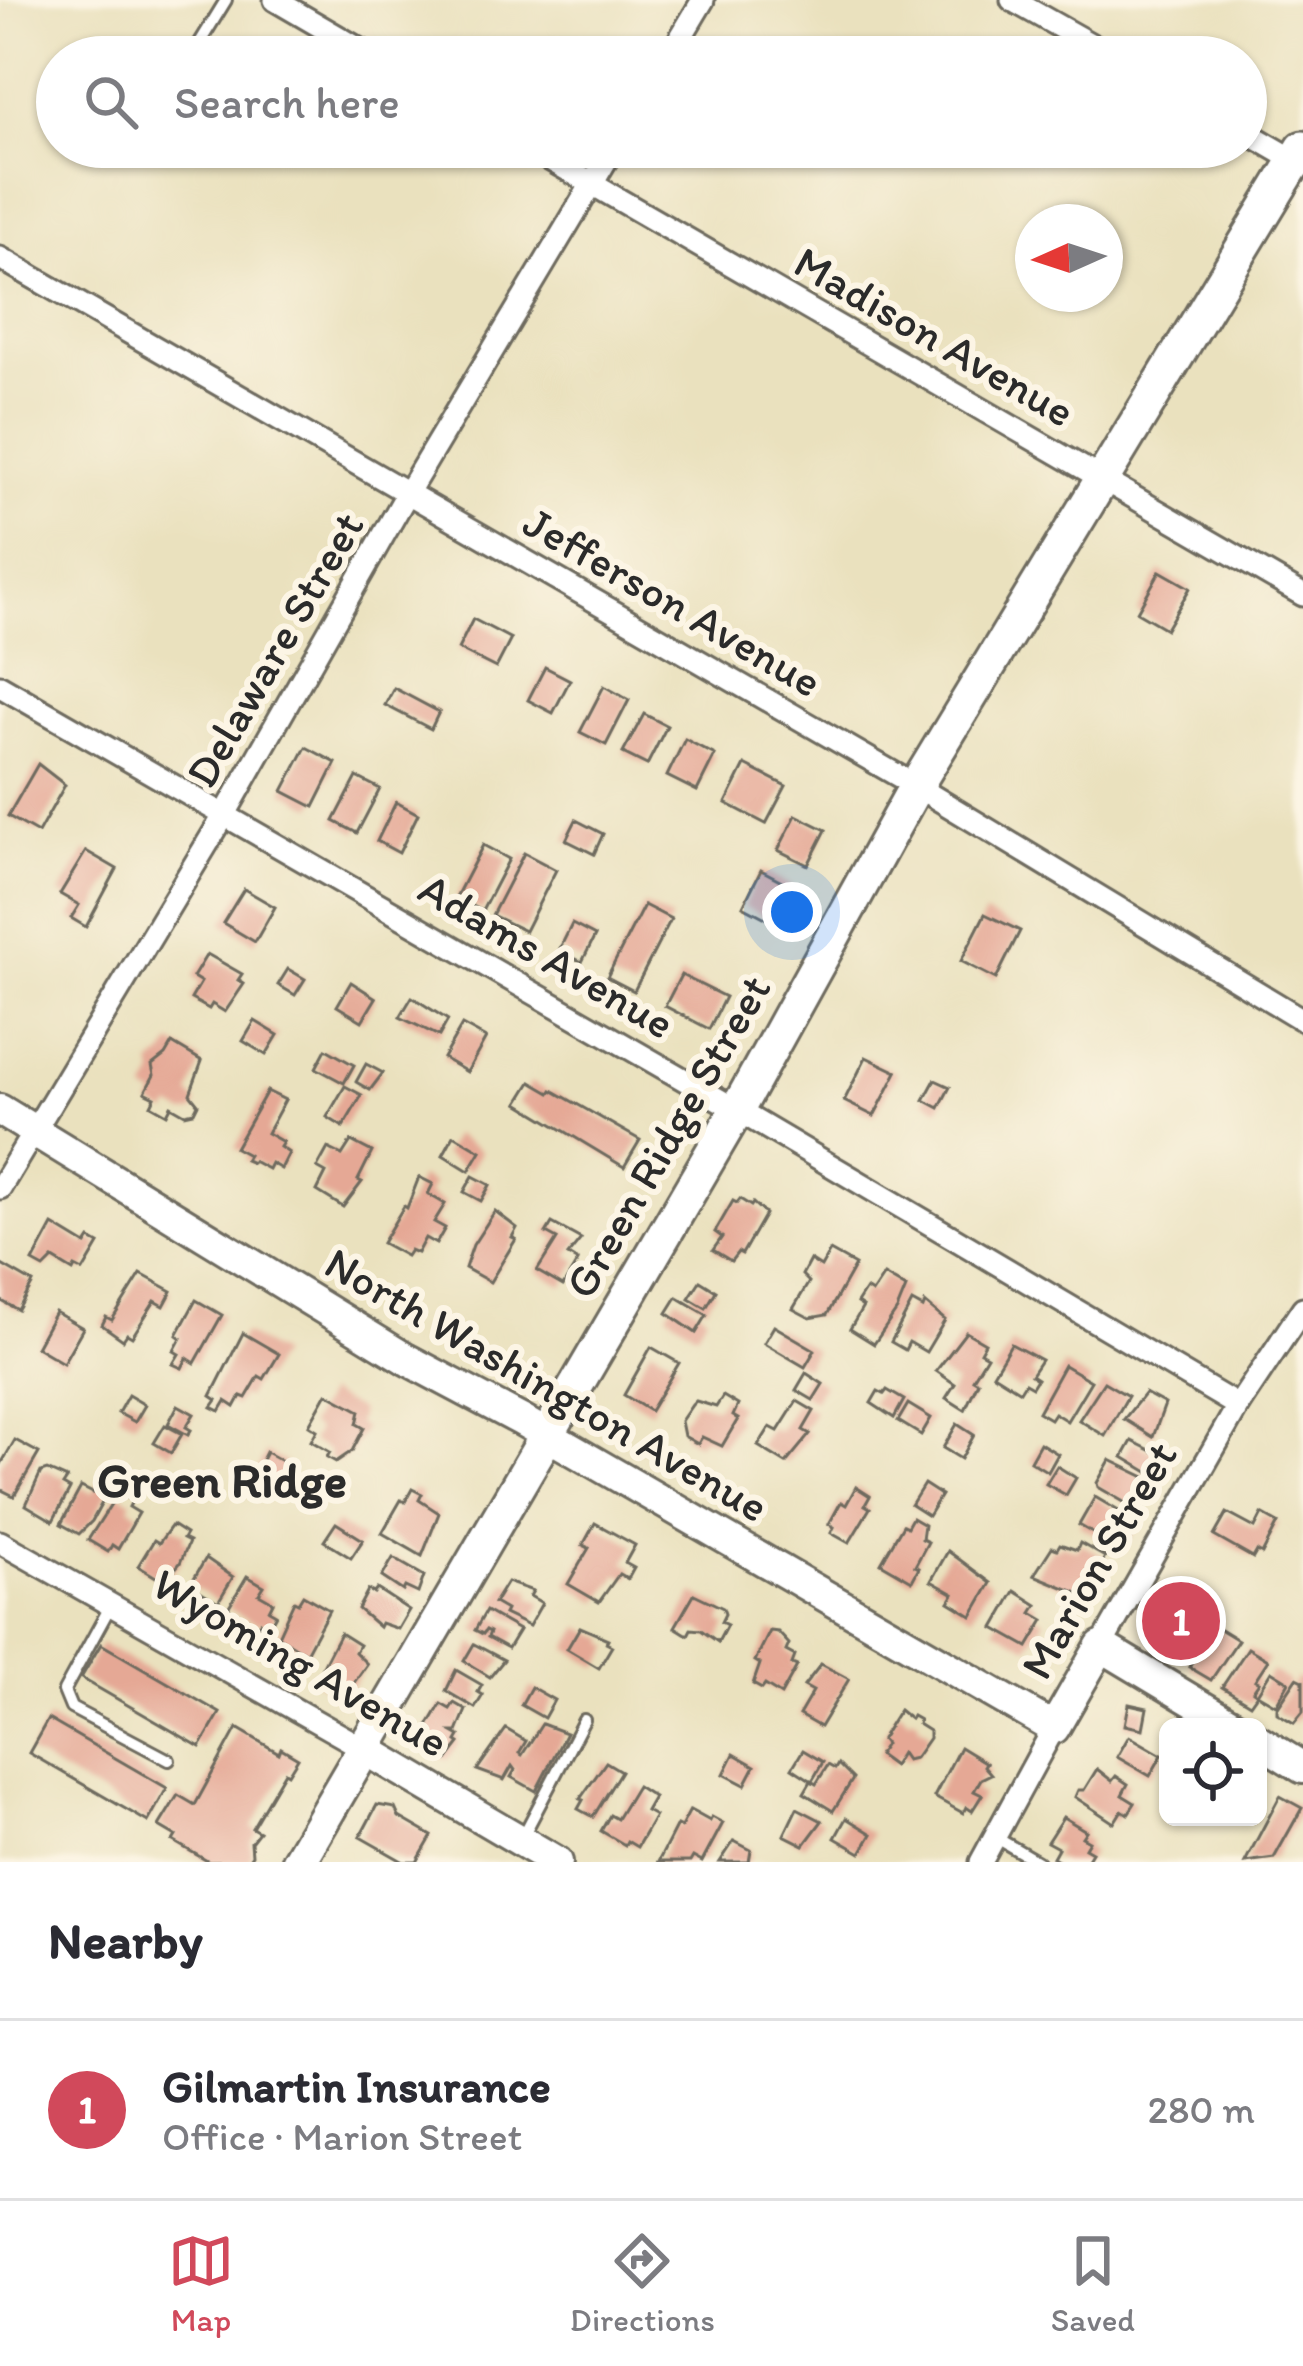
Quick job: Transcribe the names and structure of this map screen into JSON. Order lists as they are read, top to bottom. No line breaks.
{"streets":{"main road":["Green Ridge Street"],"street":["Madison Avenue","Jefferson Avenue","Delaware Street","Adams Avenue","North Washington Avenue","Marion Street","Wyoming Avenue"]},"crossings":[["Madison Avenue","Delaware Street"],["Madison Avenue","Green Ridge Street"],["Jefferson Avenue","Delaware Street"],["Jefferson Avenue","Green Ridge Street"],["Delaware Street","Adams Avenue"],["Delaware Street","North Washington Avenue"],["Adams Avenue","Green Ridge Street"],["Adams Avenue","Marion Street"],["Green Ridge Street","North Washington Avenue"],["Green Ridge Street","Wyoming Avenue"],["North Washington Avenue","Marion Street"]],"districts":["Green Ridge"],"north":"left","page":{"search":"Search here","pins":"1","heading":"Nearby","list":[{"mark":"1","name":"Gilmartin Insurance","note":"Office · Marion Street","value":"280 m"}],"nav":["Map","Directions","Saved"]}}
